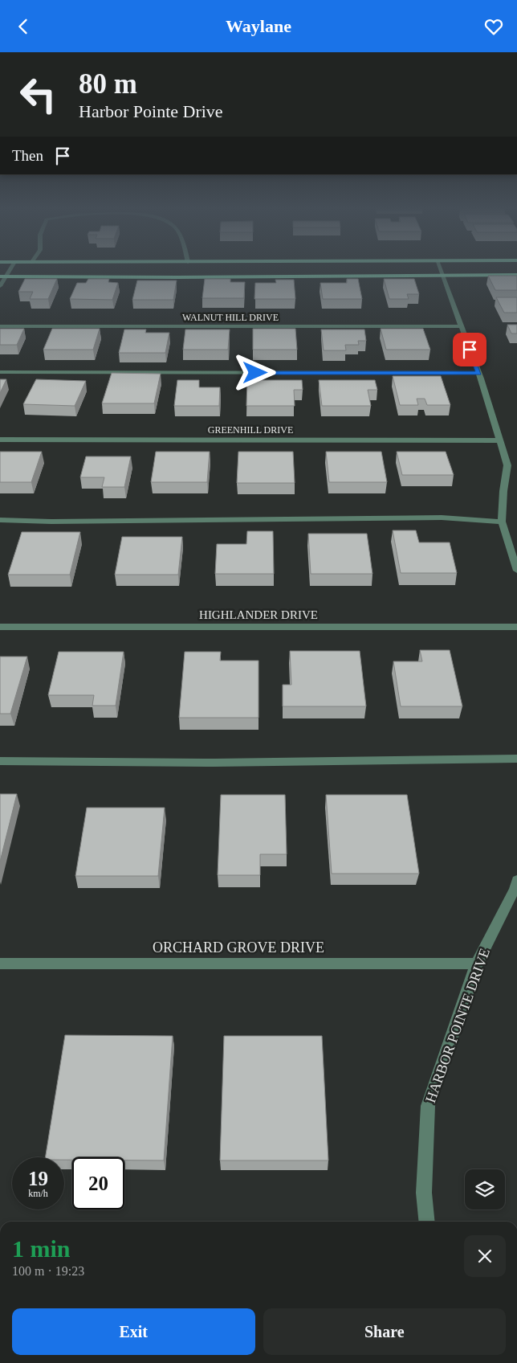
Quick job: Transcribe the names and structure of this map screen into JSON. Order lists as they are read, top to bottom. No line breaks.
{"streets":{"street":["WALNUT HILL DRIVE","GREENHILL DRIVE","HIGHLANDER DRIVE","ORCHARD GROVE DRIVE","HARBOR POINTE DRIVE"]},"crossings":[["ORCHARD GROVE DRIVE","HARBOR POINTE DRIVE"]],"page":{"header":"Waylane","turn":["80 m","Harbor Pointe Drive"],"then":"Then","speed":"19 km/h","limit":"20","heading":["1 min","100 m · 19:23"],"buttons":["Exit","Share"]}}
